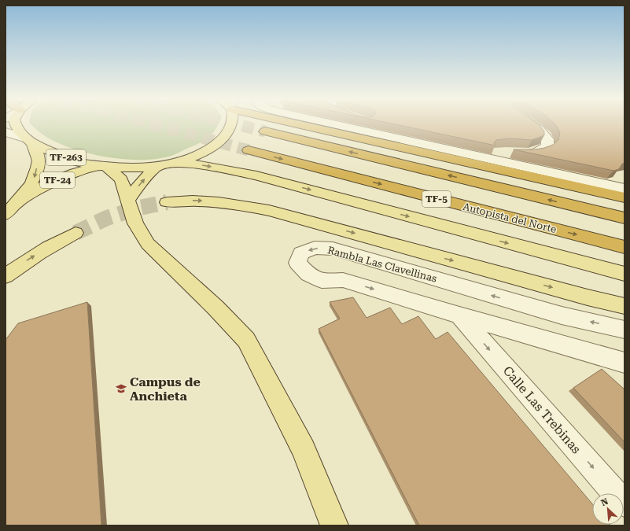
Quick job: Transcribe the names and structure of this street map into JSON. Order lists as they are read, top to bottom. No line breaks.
{"streets":{"highway":["TF-5","Autopista del Norte"],"main road":["TF-263","TF-24"],"street":["Rambla Las Clavellinas","Calle Las Trebinas"]},"crossings":[["TF-263","TF-24"],["Rambla Las Clavellinas","Calle Las Trebinas"]],"one_way":["Calle Las Trebinas"],"places":{"school or university":["Campus de Anchieta"]},"north":"top left"}
